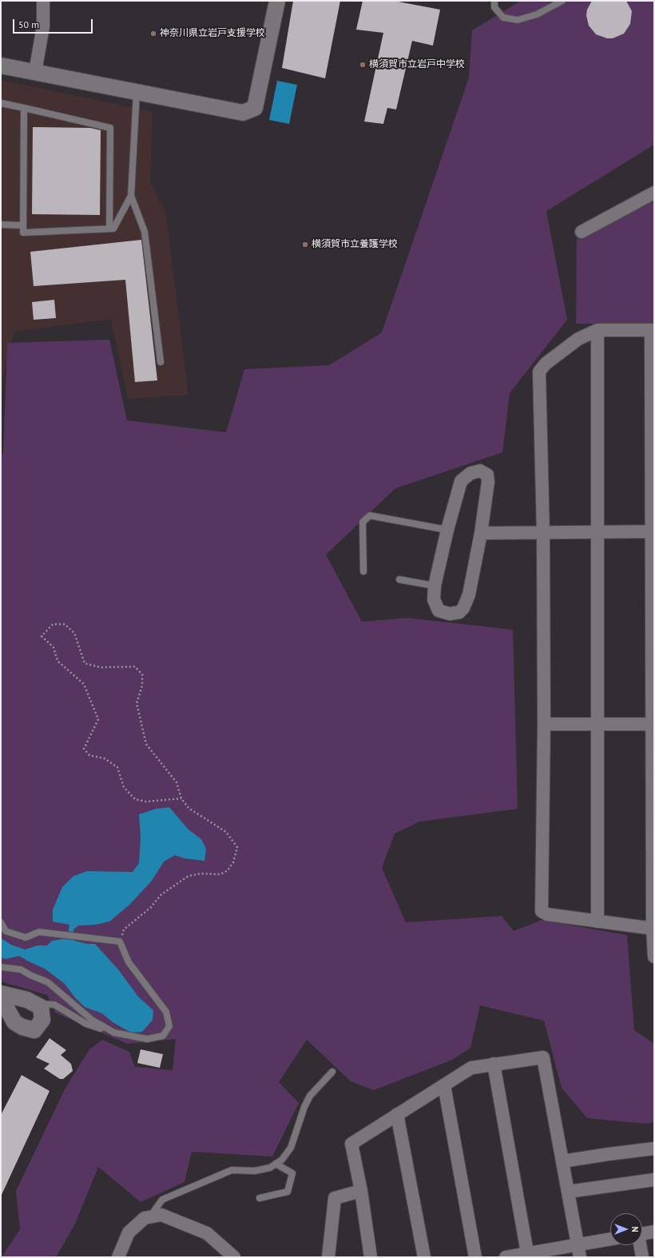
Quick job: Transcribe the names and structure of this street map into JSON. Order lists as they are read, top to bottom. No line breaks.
{"places":["神奈川県立岩戸支援学校","横須賀市立岩戸中学校","横須賀市立養護学校"],"scale_bar":"50 m","north":"right"}
